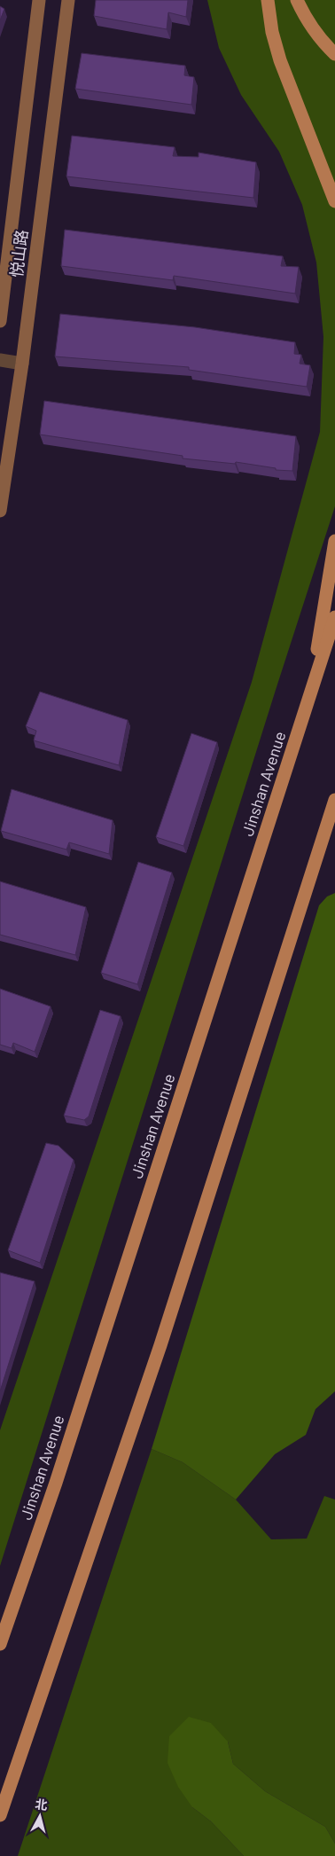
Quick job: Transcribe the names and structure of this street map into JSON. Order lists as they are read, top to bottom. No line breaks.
{"streets":{"highway":["Jinshan Avenue"],"main road":["悦山路"]},"north":"top"}
